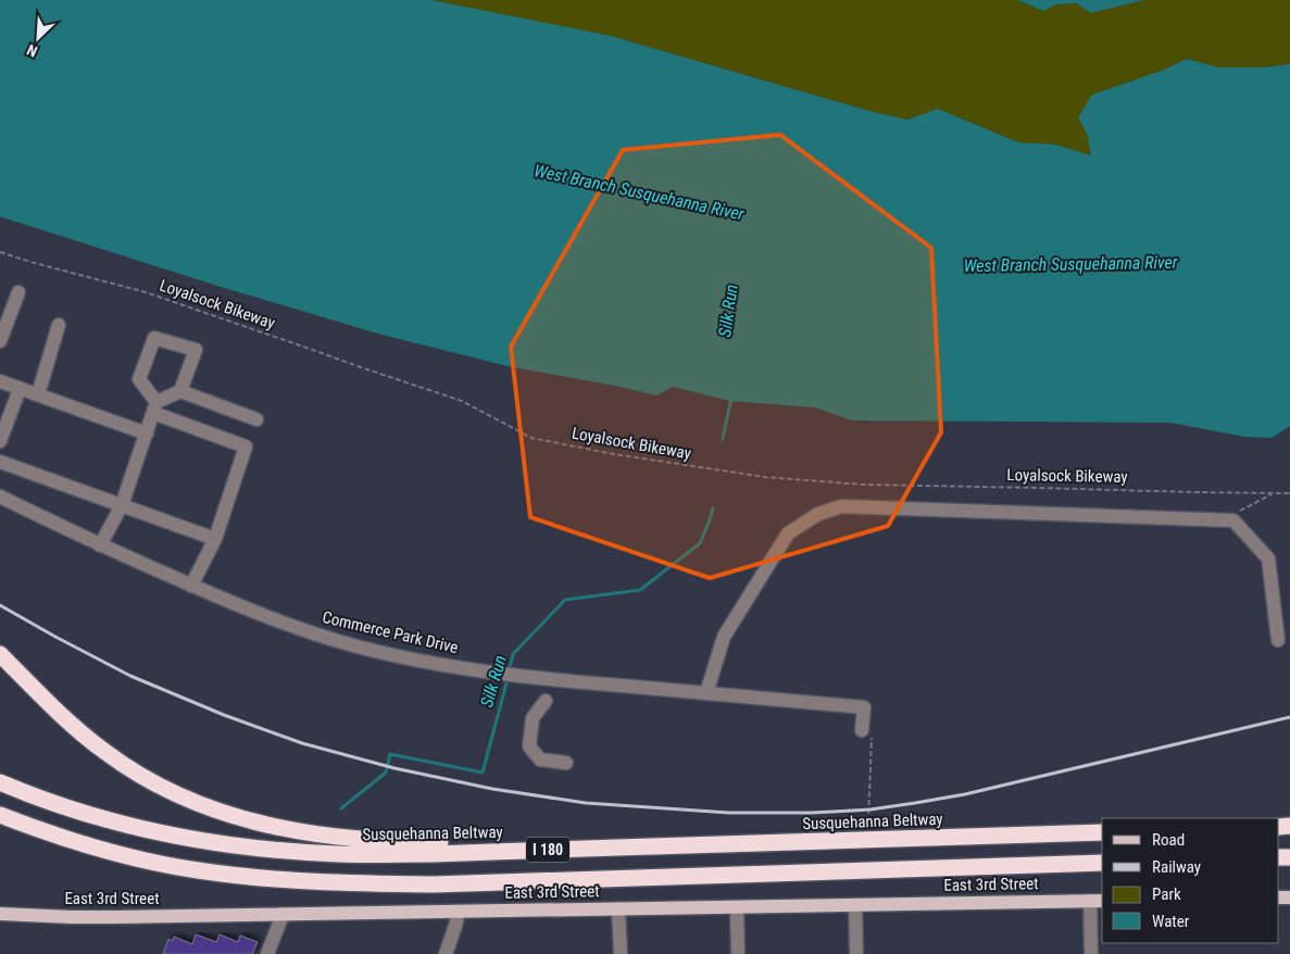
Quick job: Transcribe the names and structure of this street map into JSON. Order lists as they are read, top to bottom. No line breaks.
{"streets":{"highway":["Susquehanna Beltway","I 180"],"main road":["East 3rd Street"],"street":["Commerce Park Drive"],"path":["Loyalsock Bikeway"]},"water":["West Branch Susquehanna River","Silk Run"],"legend":["Road","Railway","Park","Water"],"north":"bottom left"}
